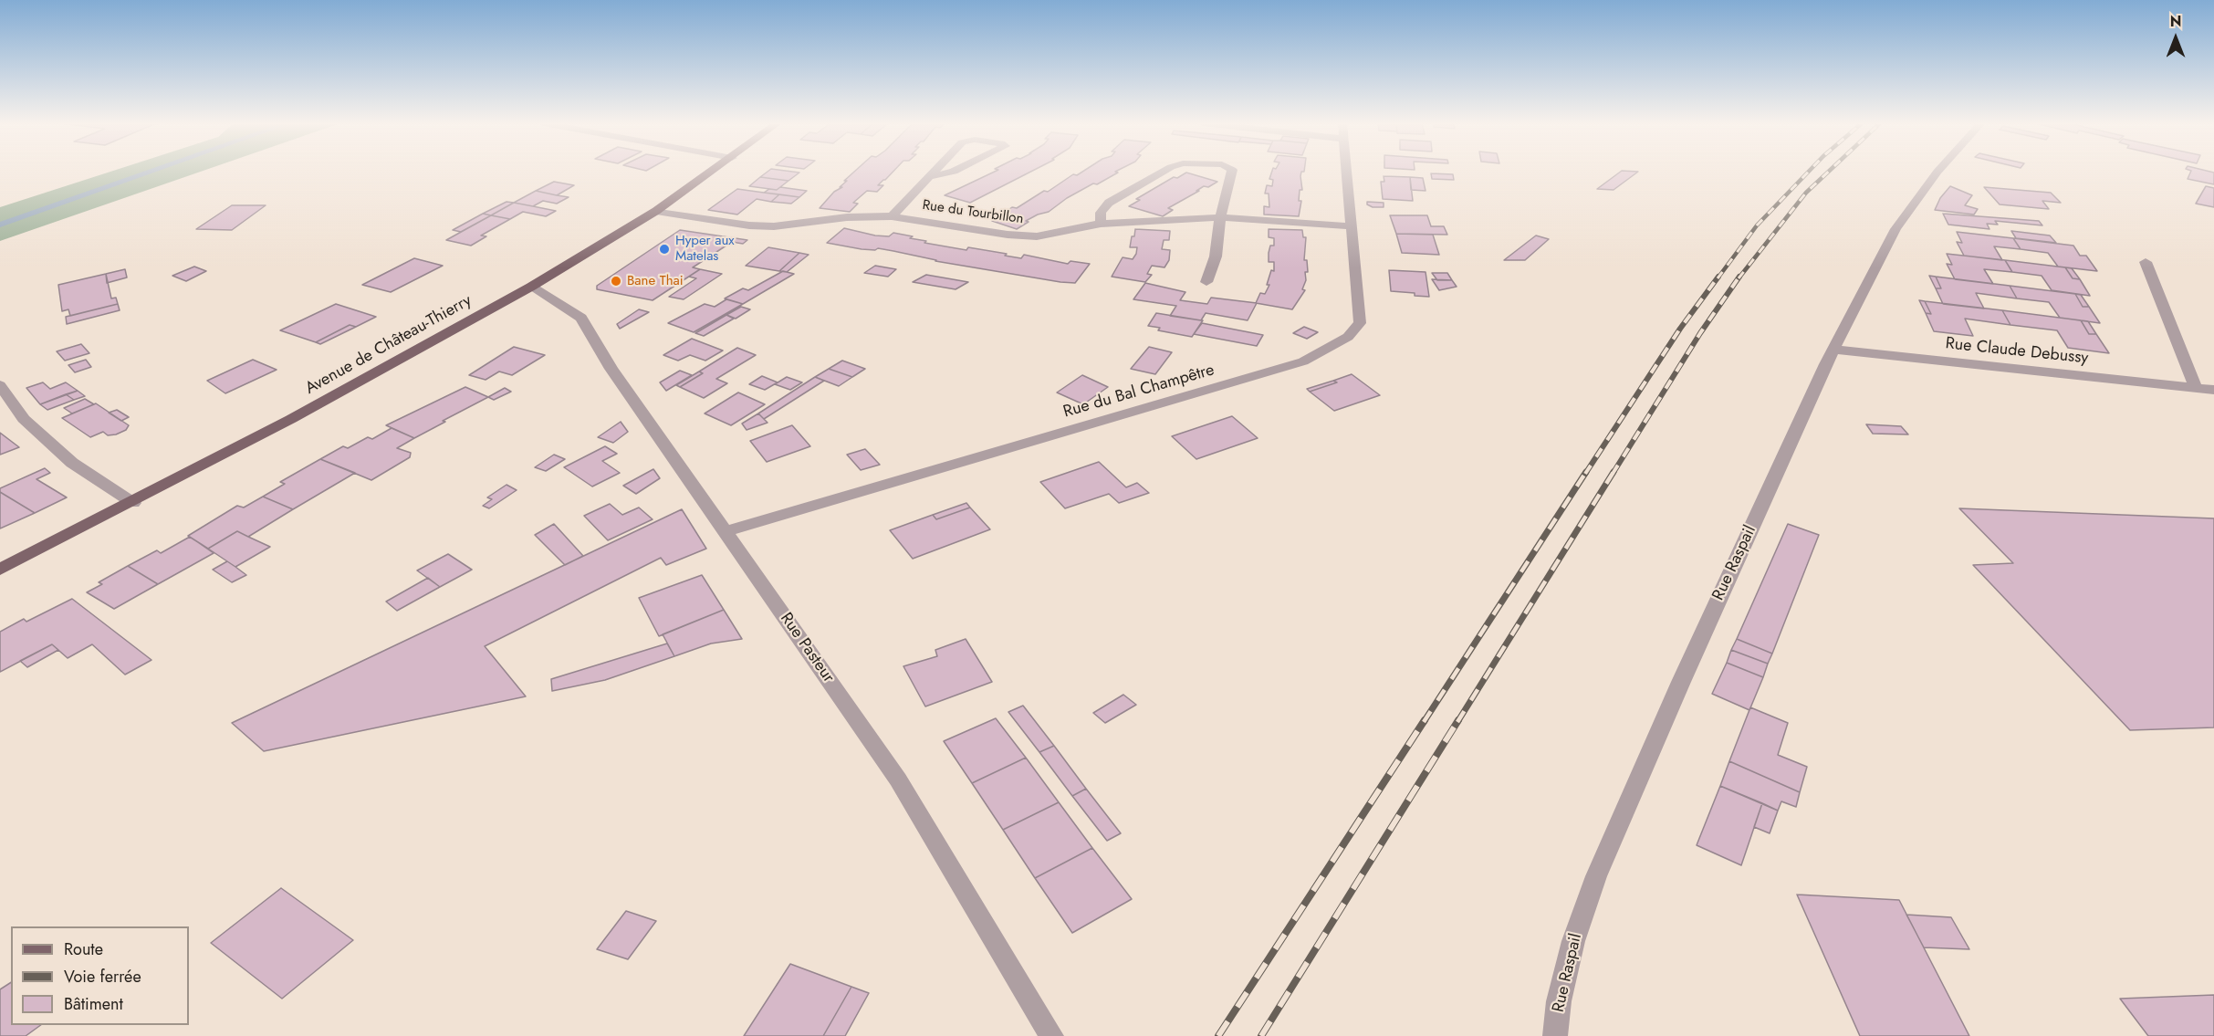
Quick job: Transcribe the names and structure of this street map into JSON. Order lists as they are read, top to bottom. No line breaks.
{"streets":{"main road":["Avenue de Château-Thierry"],"street":["Rue du Tourbillon","Rue Claude Debussy","Rue du Bal Champêtre","Rue Raspail","Rue Pasteur"]},"crossings":[["Rue du Tourbillon","Avenue de Château-Thierry"],["Rue du Tourbillon","Rue du Bal Champêtre"],["Avenue de Château-Thierry","Rue Pasteur"],["Rue Claude Debussy","Rue Raspail"],["Rue du Bal Champêtre","Rue Pasteur"]],"places":["Hyper aux Matelas","Bane Thai"],"legend":["Route","Voie ferrée","Bâtiment"],"north":"top"}
